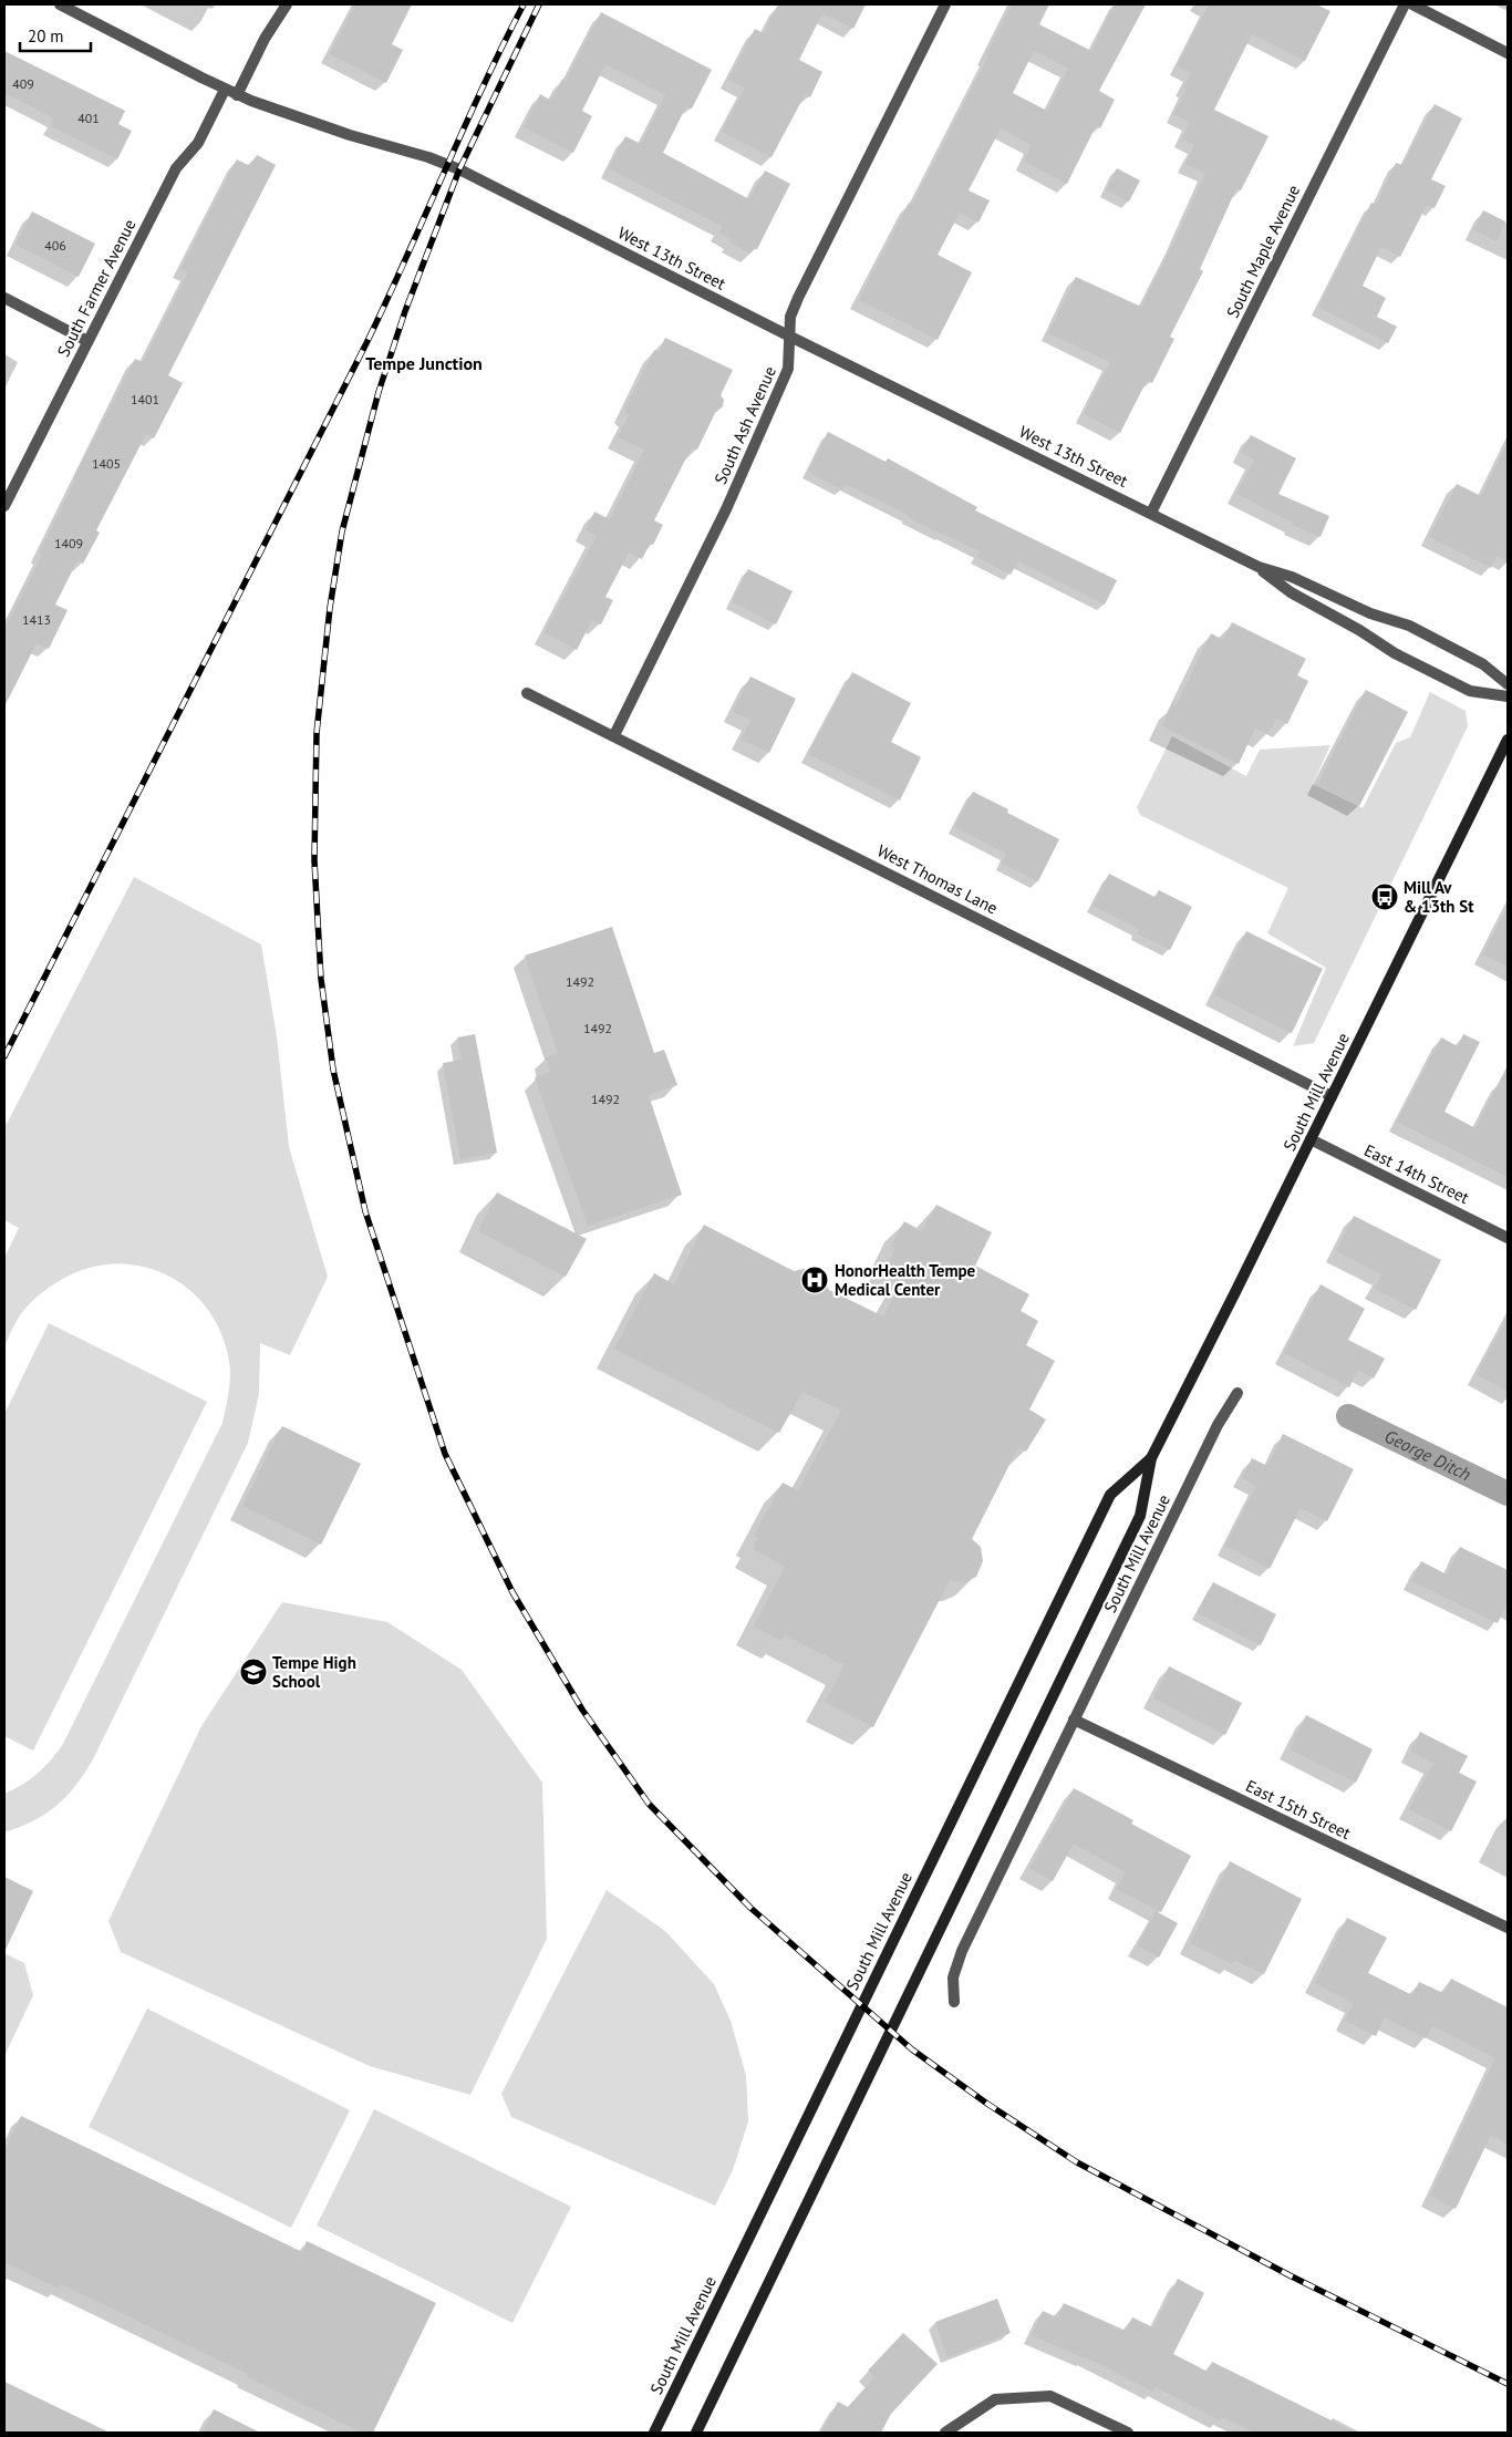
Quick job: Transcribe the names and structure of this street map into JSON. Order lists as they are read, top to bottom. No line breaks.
{"streets":{"main road":["South Mill Avenue"],"street":["South Maple Avenue","West 13th Street","South Farmer Avenue","South Ash Avenue","West Thomas Lane","East 14th Street","East 15th Street"]},"crossings":[["South Maple Avenue","West 13th Street"],["West 13th Street","South Farmer Avenue"],["West 13th Street","South Ash Avenue"],["South Ash Avenue","West Thomas Lane"],["West Thomas Lane","South Mill Avenue"],["South Mill Avenue","East 14th Street"],["South Mill Avenue","East 15th Street"]],"districts":["Tempe Junction"],"water":["George Ditch"],"places":{"bus stop":["Mill Av & 13th St"],"hospital":["HonorHealth Tempe Medical Center"],"school or university":["Tempe High School"]},"house_numbers":["409","401","406","1401","1405","1409","1413","1492","1492","1492"],"scale_bar":"20 m"}
